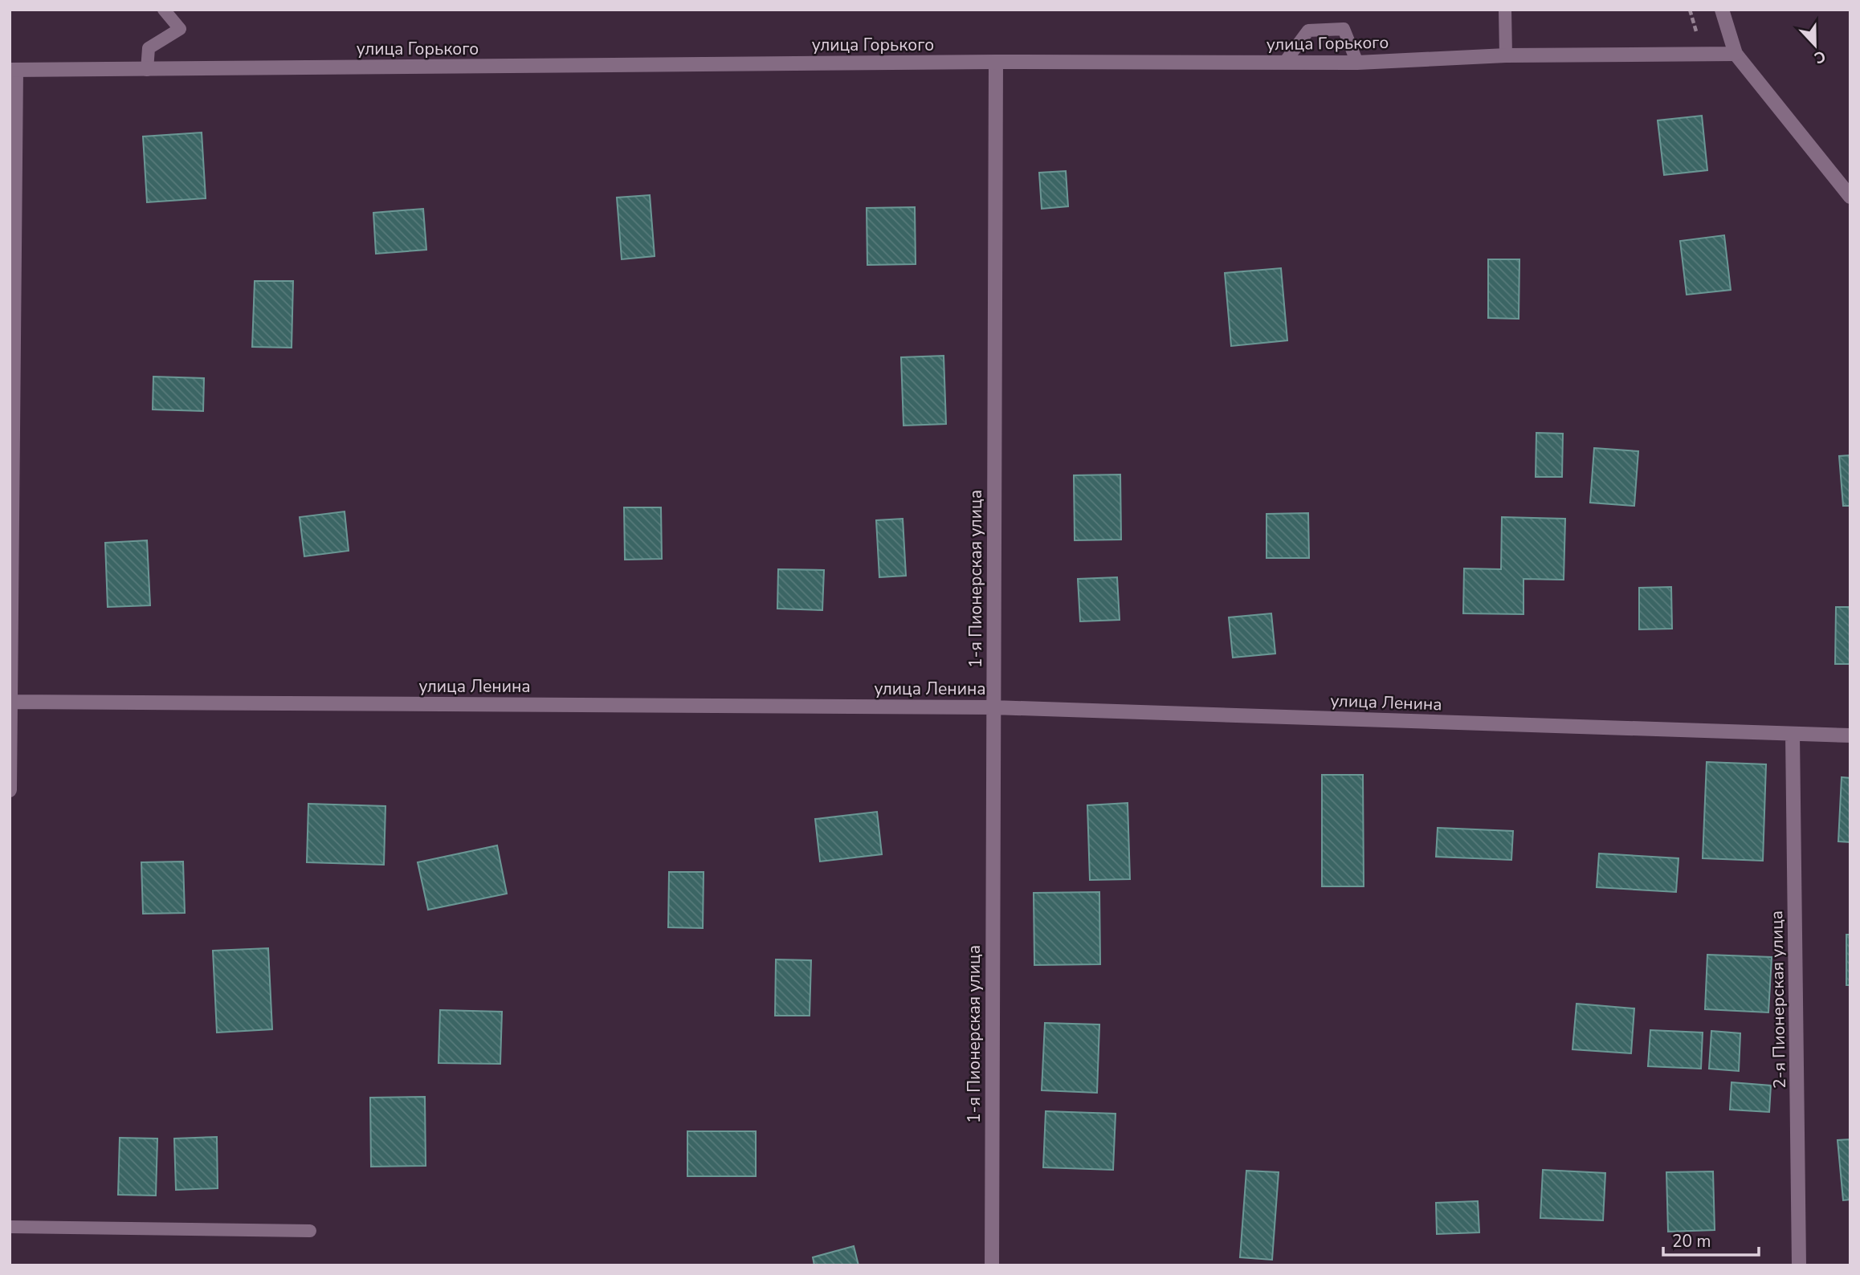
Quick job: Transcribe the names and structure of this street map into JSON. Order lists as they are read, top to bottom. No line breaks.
{"streets":{"street":["улица Горького","1-я Пионерская улица","улица Ленина","2-я Пионерская улица"]},"crossings":[["улица Горького","1-я Пионерская улица"],["1-я Пионерская улица","улица Ленина"],["улица Ленина","2-я Пионерская улица"]],"scale_bar":"20 m","north":"bottom"}
